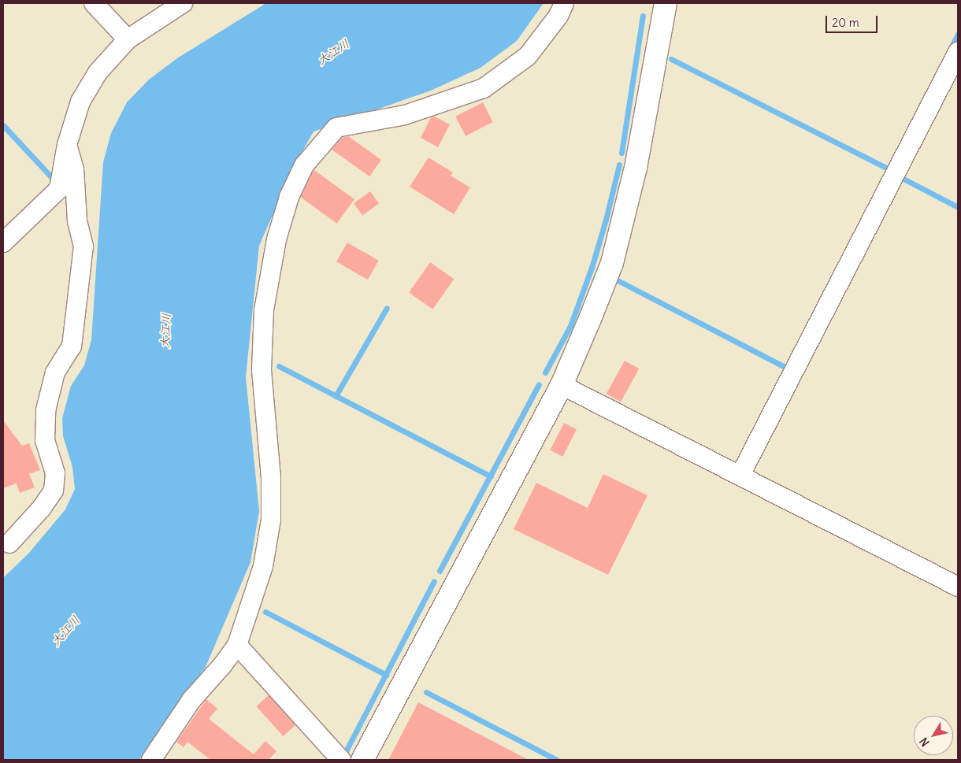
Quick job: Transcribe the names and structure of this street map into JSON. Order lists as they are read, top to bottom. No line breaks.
{"water":["大江川"],"scale_bar":"20 m","north":"bottom left"}
